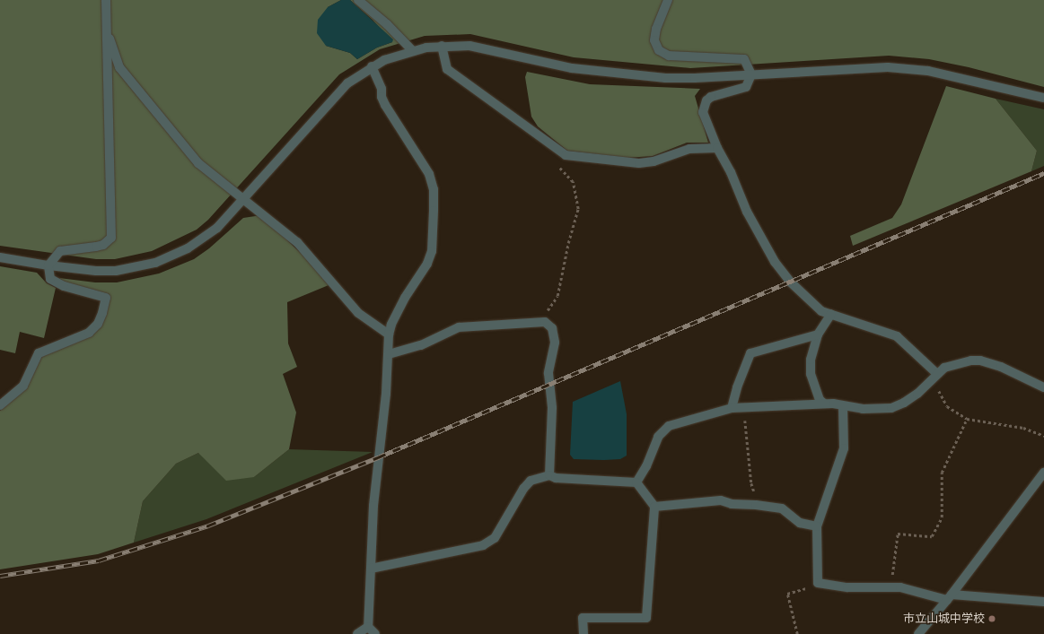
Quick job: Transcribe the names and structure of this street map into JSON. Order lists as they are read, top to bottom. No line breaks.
{"places":["市立山城中学校"]}
